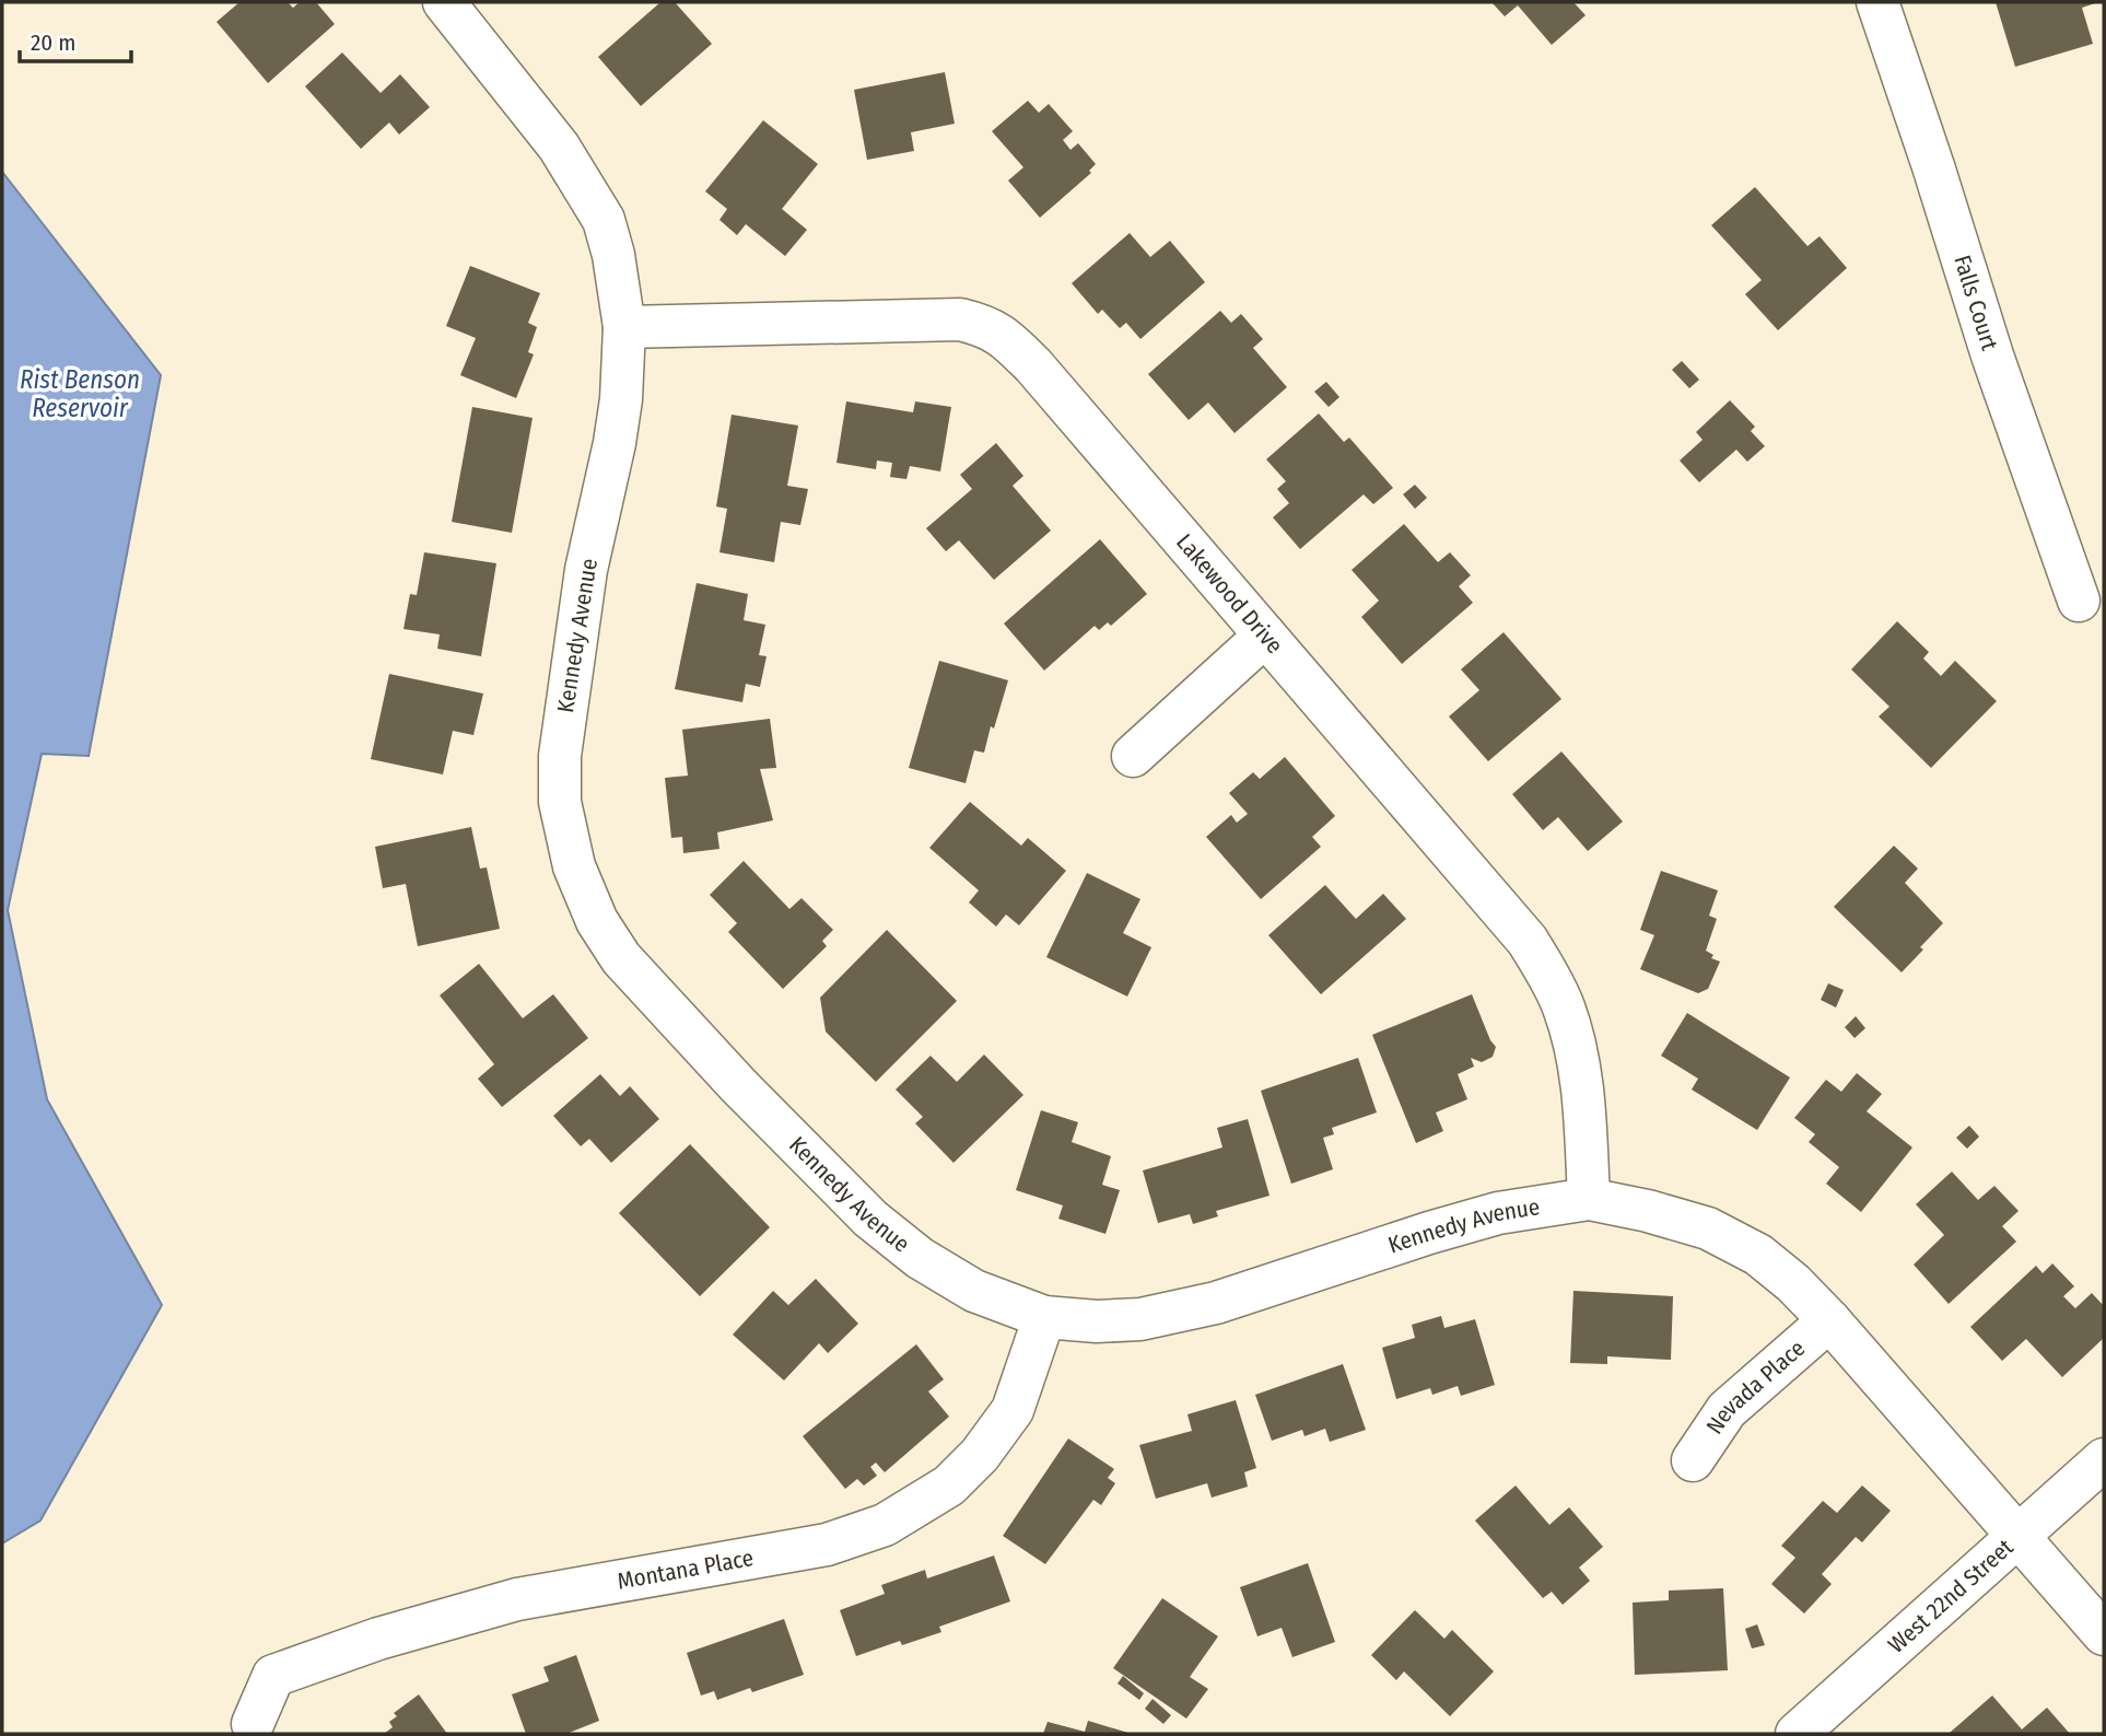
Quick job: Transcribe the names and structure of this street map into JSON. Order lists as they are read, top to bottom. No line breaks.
{"streets":{"street":["Falls Court","Lakewood Drive","Kennedy Avenue","Nevada Place","Montana Place","West 22nd Street"]},"crossings":[["Lakewood Drive","Kennedy Avenue"],["Kennedy Avenue","Nevada Place"],["Kennedy Avenue","Montana Place"],["Kennedy Avenue","West 22nd Street"]],"water":["Rist Benson Reservoir"],"scale_bar":"20 m"}
